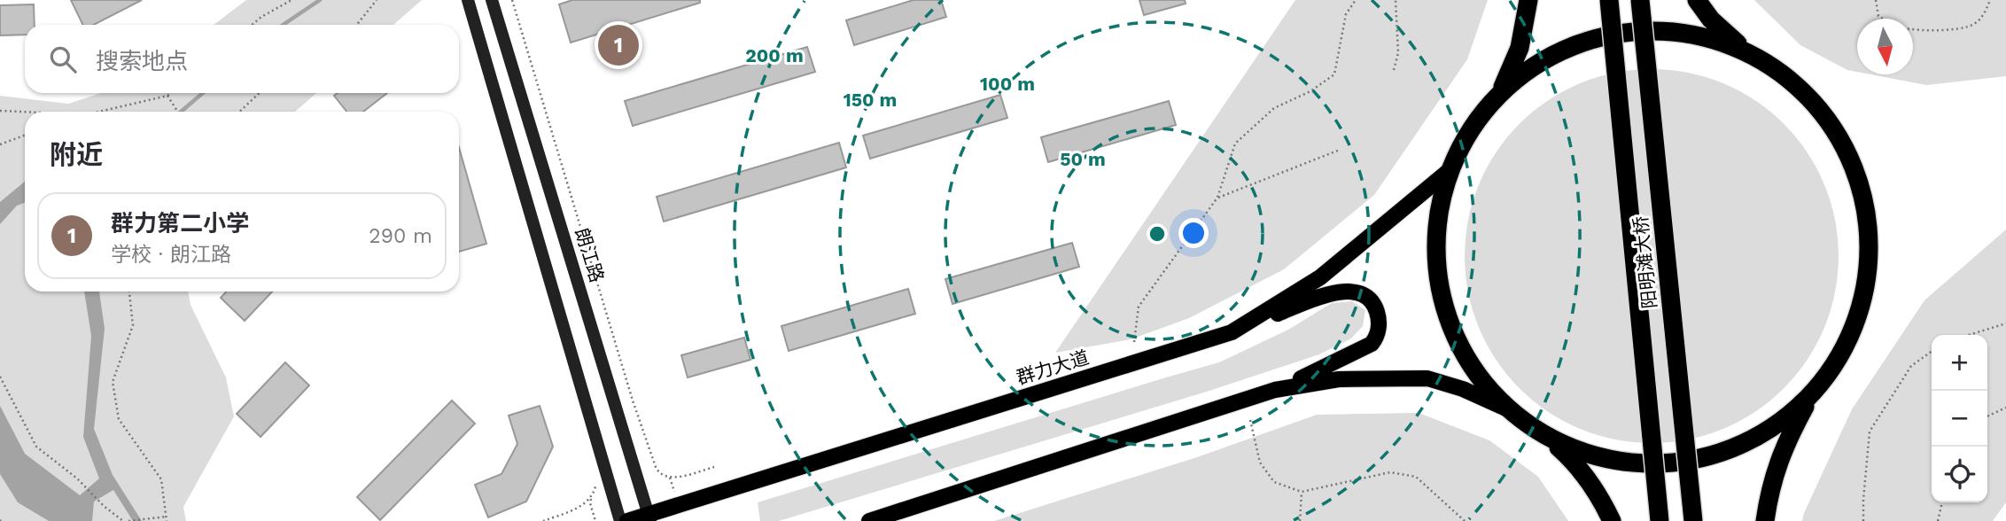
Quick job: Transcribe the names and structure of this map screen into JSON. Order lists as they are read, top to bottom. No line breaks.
{"streets":{"highway":["阳明滩大桥"],"main road":["朗江路","群力大道"]},"crossings":[["朗江路","群力大道"]],"north":"bottom","page":{"pins":"1","search":"搜索地点","heading":"附近","list":[{"mark":"1","name":"群力第二小学","note":"学校 · 朗江路","value":"290 m"}],"map_buttons":["+","−"]},"rings":["200 m","100 m","150 m","50 m"]}
